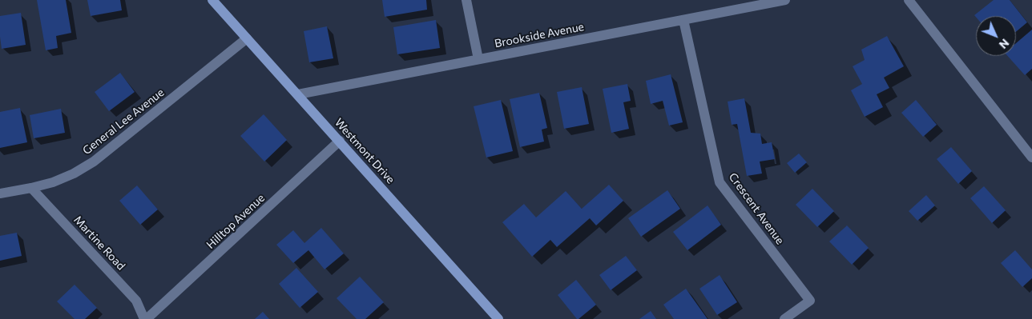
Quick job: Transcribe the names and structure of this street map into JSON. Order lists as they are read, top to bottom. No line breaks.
{"streets":{"street":["Brookside Avenue","General Lee Avenue","Westmont Drive","Crescent Avenue","Hilltop Avenue","Martine Road"]},"crossings":[["Brookside Avenue","Westmont Drive"],["Brookside Avenue","Crescent Avenue"],["General Lee Avenue","Westmont Drive"],["General Lee Avenue","Martine Road"],["Westmont Drive","Hilltop Avenue"],["Hilltop Avenue","Martine Road"]],"north":"bottom right"}
